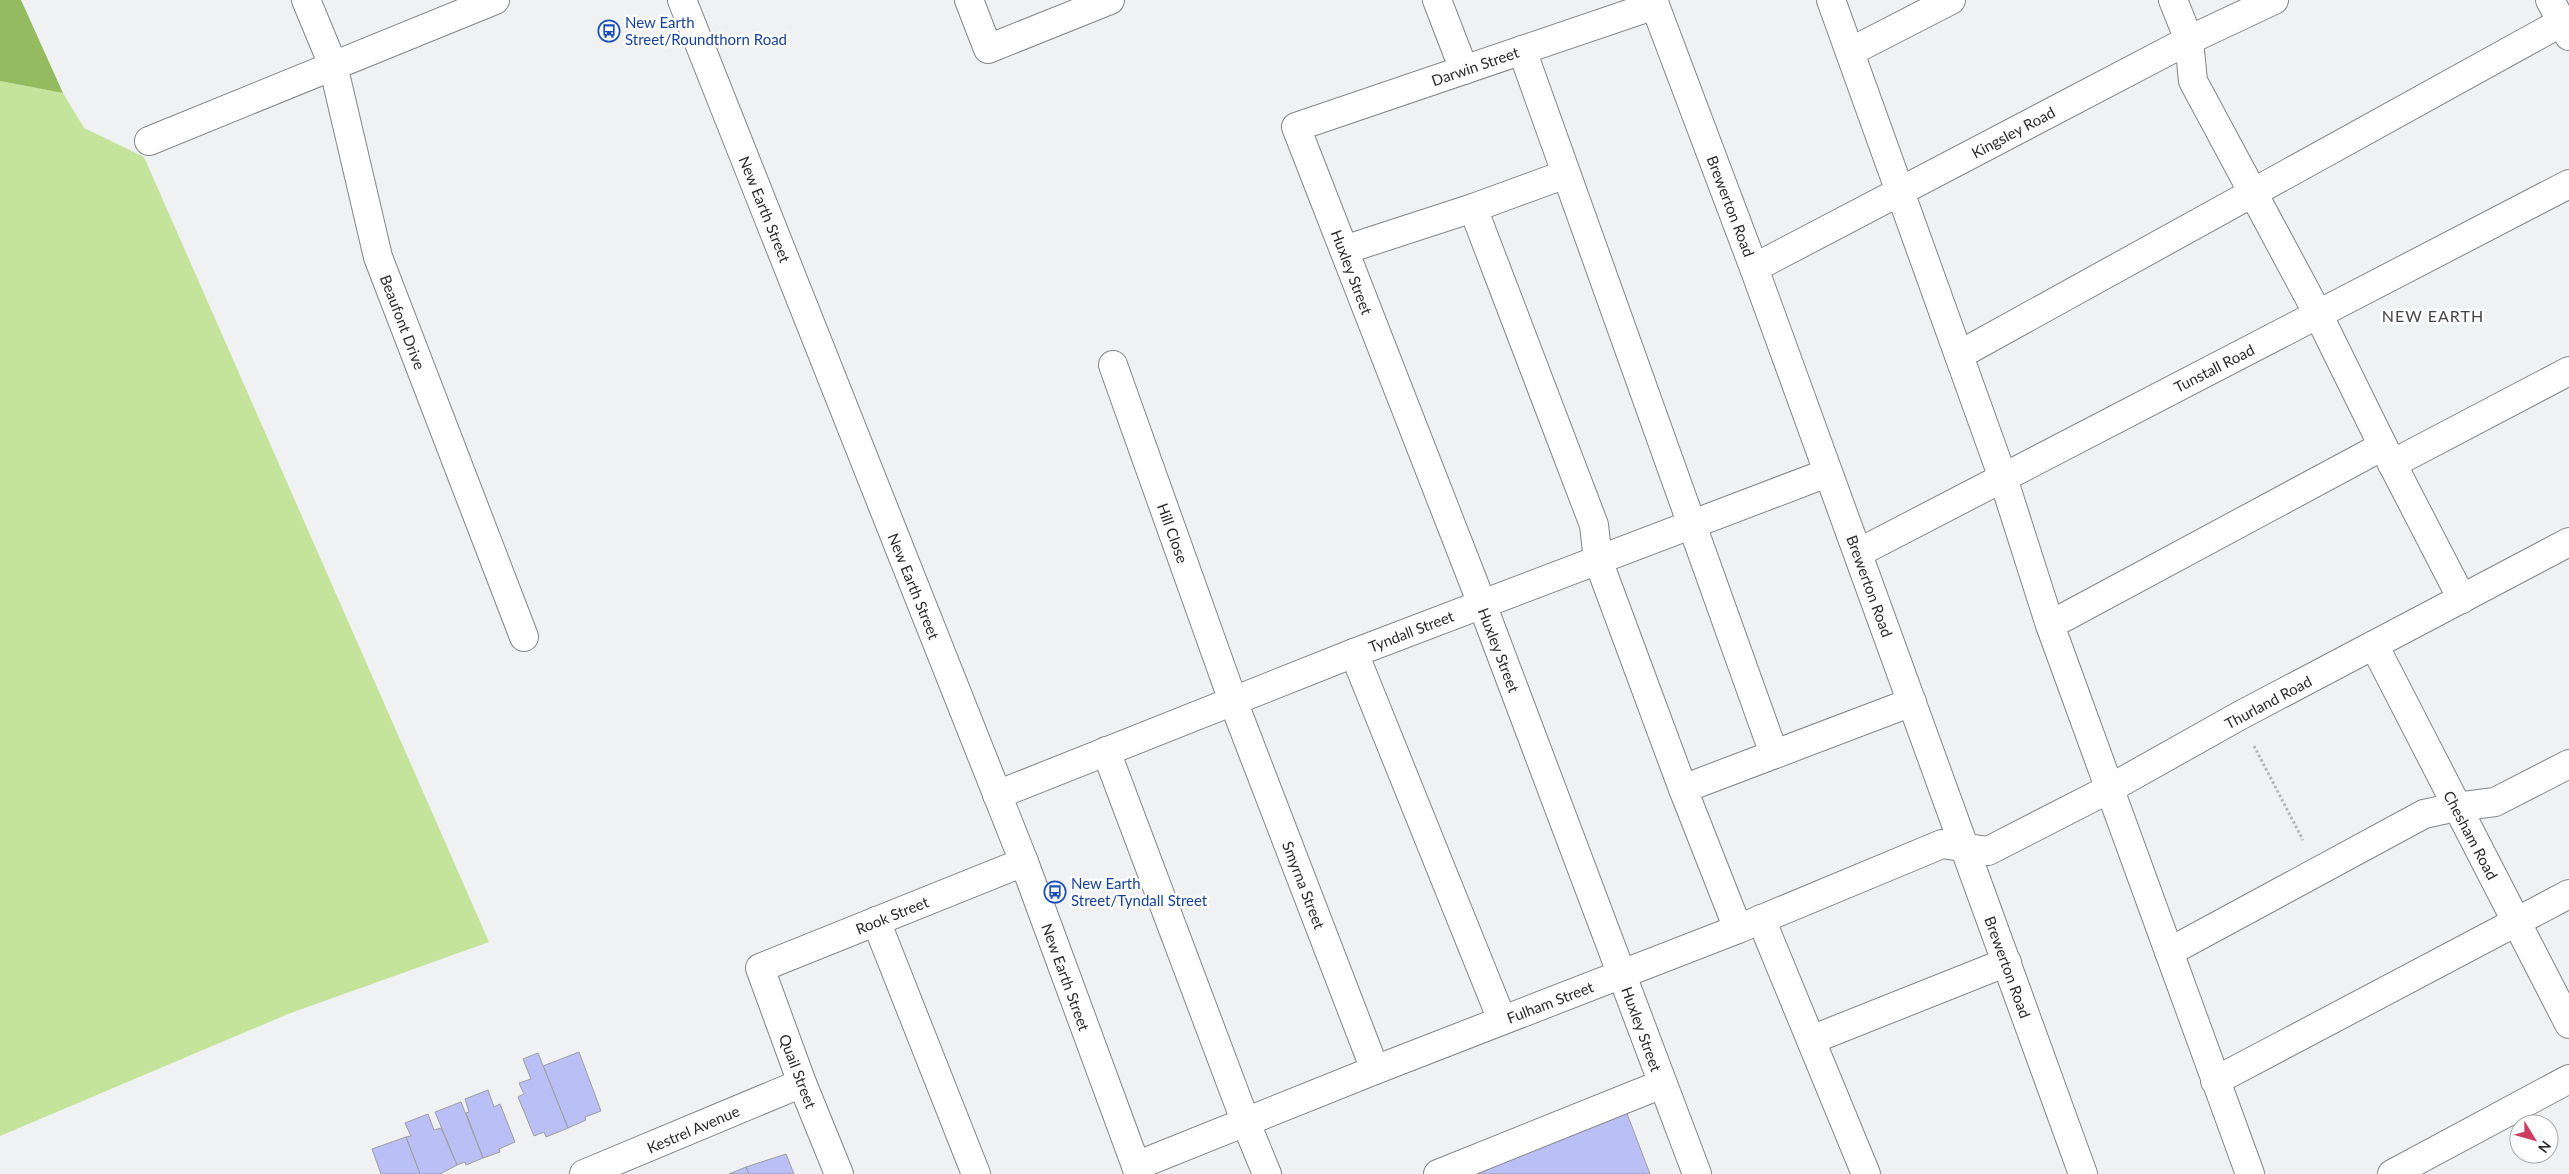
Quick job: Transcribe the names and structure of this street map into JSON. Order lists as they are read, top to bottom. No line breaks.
{"streets":{"street":["Darwin Street","Kingsley Road","Brewerton Road","New Earth Street","Huxley Street","Beaufont Drive","Tunstall Road","Hill Close","Tyndall Street","Thurland Road","Chesham Road","Smyrna Street","Rook Street","Fulham Street","Quail Street","Kestrel Avenue"]},"crossings":[["Darwin Street","Brewerton Road"],["Darwin Street","Huxley Street"],["Kingsley Road","Brewerton Road"],["Brewerton Road","Tunstall Road"],["Brewerton Road","Tyndall Street"],["Brewerton Road","Thurland Road"],["Brewerton Road","Fulham Street"],["New Earth Street","Tyndall Street"],["New Earth Street","Rook Street"],["New Earth Street","Fulham Street"],["Huxley Street","Tyndall Street"],["Huxley Street","Fulham Street"],["Hill Close","Tyndall Street"],["Hill Close","Smyrna Street"],["Tyndall Street","Smyrna Street"],["Thurland Road","Chesham Road"],["Thurland Road","Fulham Street"],["Smyrna Street","Fulham Street"],["Rook Street","Quail Street"],["Quail Street","Kestrel Avenue"]],"districts":["NEW EARTH"],"places":{"bus stop":["New Earth Street/Roundthorn Road","New Earth Street/Tyndall Street"]},"north":"bottom right"}
